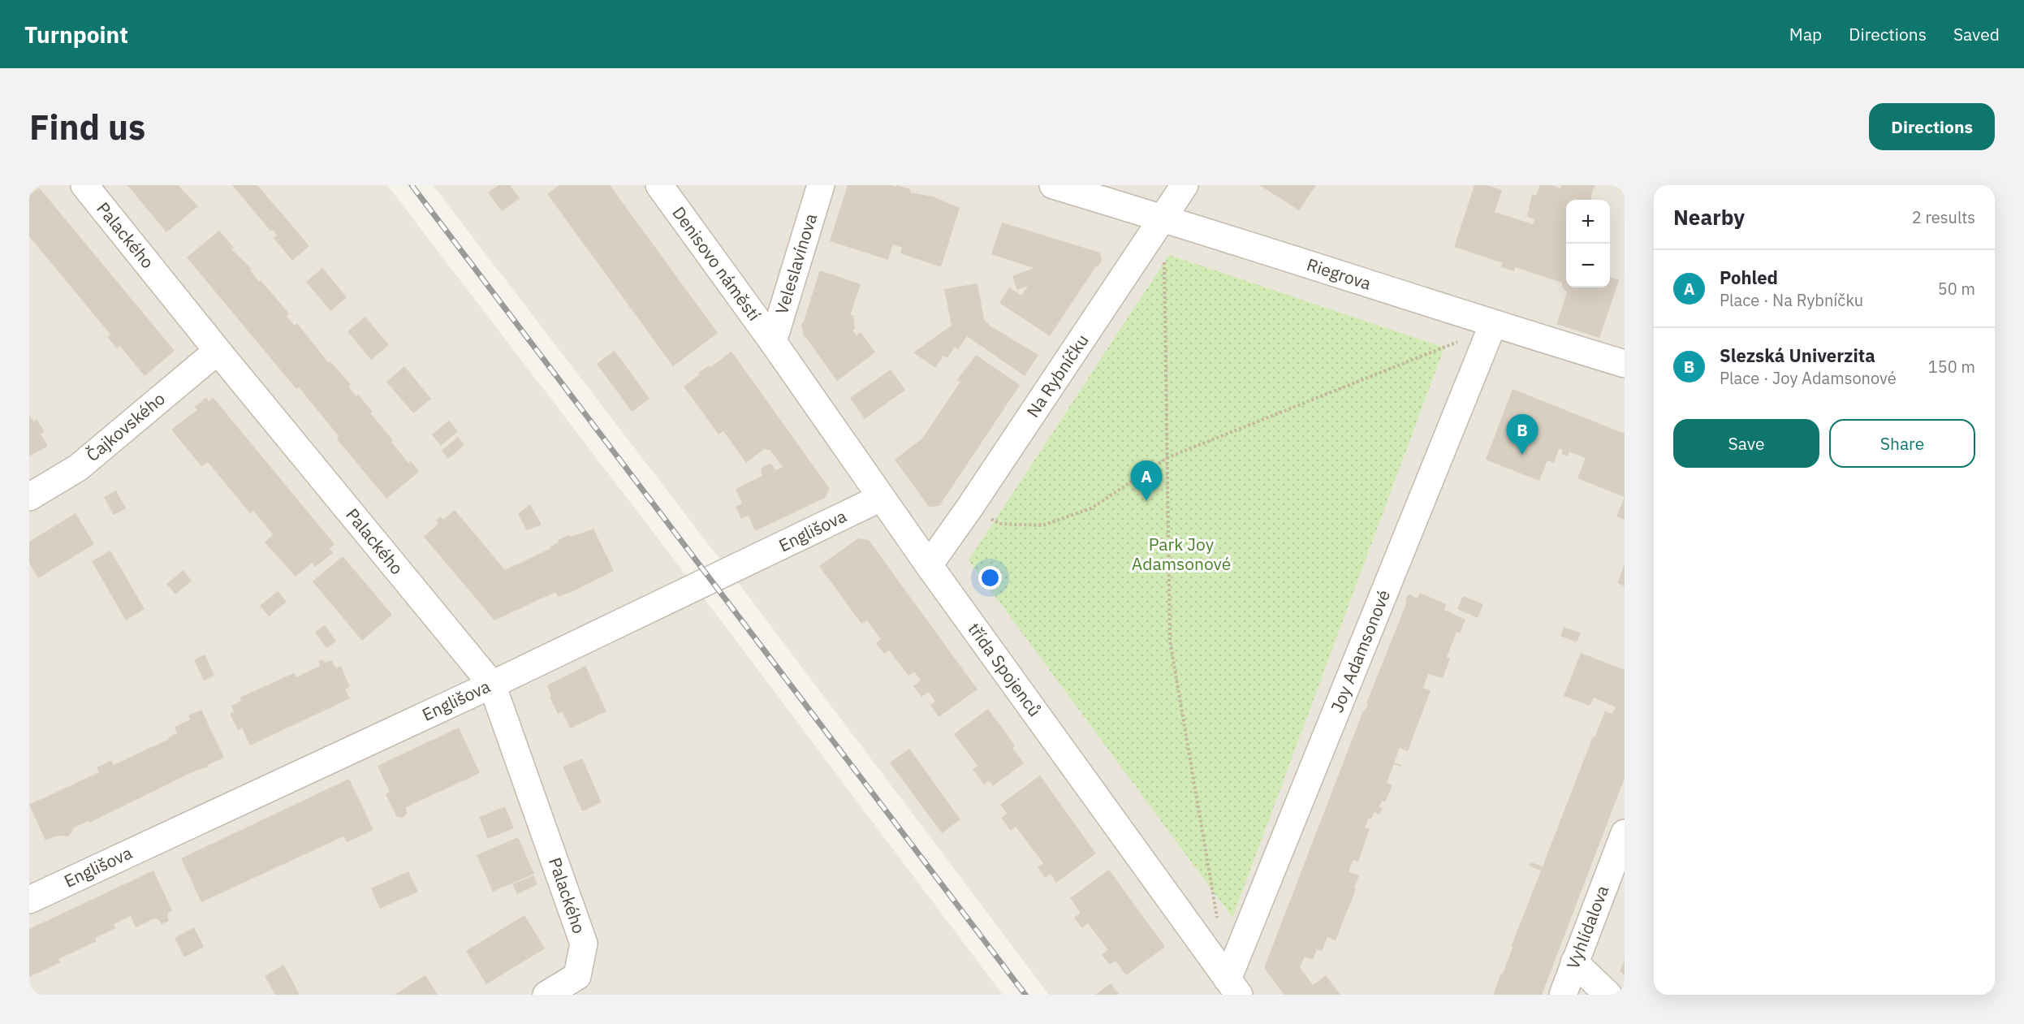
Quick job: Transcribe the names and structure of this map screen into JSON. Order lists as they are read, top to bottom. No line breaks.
{"streets":{"street":["Palackého","Denisovo náměstí","Veleslavínova","Riegrova","Na Rybníčku","Čajkovského","Englišova","Joy Adamsonové","třída Spojenců","Vyhlídalova"]},"crossings":[["Palackého","Čajkovského"],["Palackého","Englišova"],["Denisovo náměstí","Veleslavínova"],["Denisovo náměstí","třída Spojenců"],["Veleslavínova","třída Spojenců"],["Riegrova","Na Rybníčku"],["Riegrova","Joy Adamsonové"],["Na Rybníčku","třída Spojenců"],["Englišova","třída Spojenců"],["Joy Adamsonové","třída Spojenců"]],"parks":["Park Joy Adamsonové"],"page":{"header":"Turnpoint","nav":["Map","Directions","Saved"],"buttons":["Directions",["Save","Share"]],"title":"Find us","heading":["Nearby","2 results"],"map_buttons":["+","−"],"list":[{"mark":"A","name":"Pohled","note":"Place · Na Rybníčku","value":"50 m"},{"mark":"B","name":"Slezská Univerzita","note":"Place · Joy Adamsonové","value":"150 m"}],"pins":["B","A"]}}
